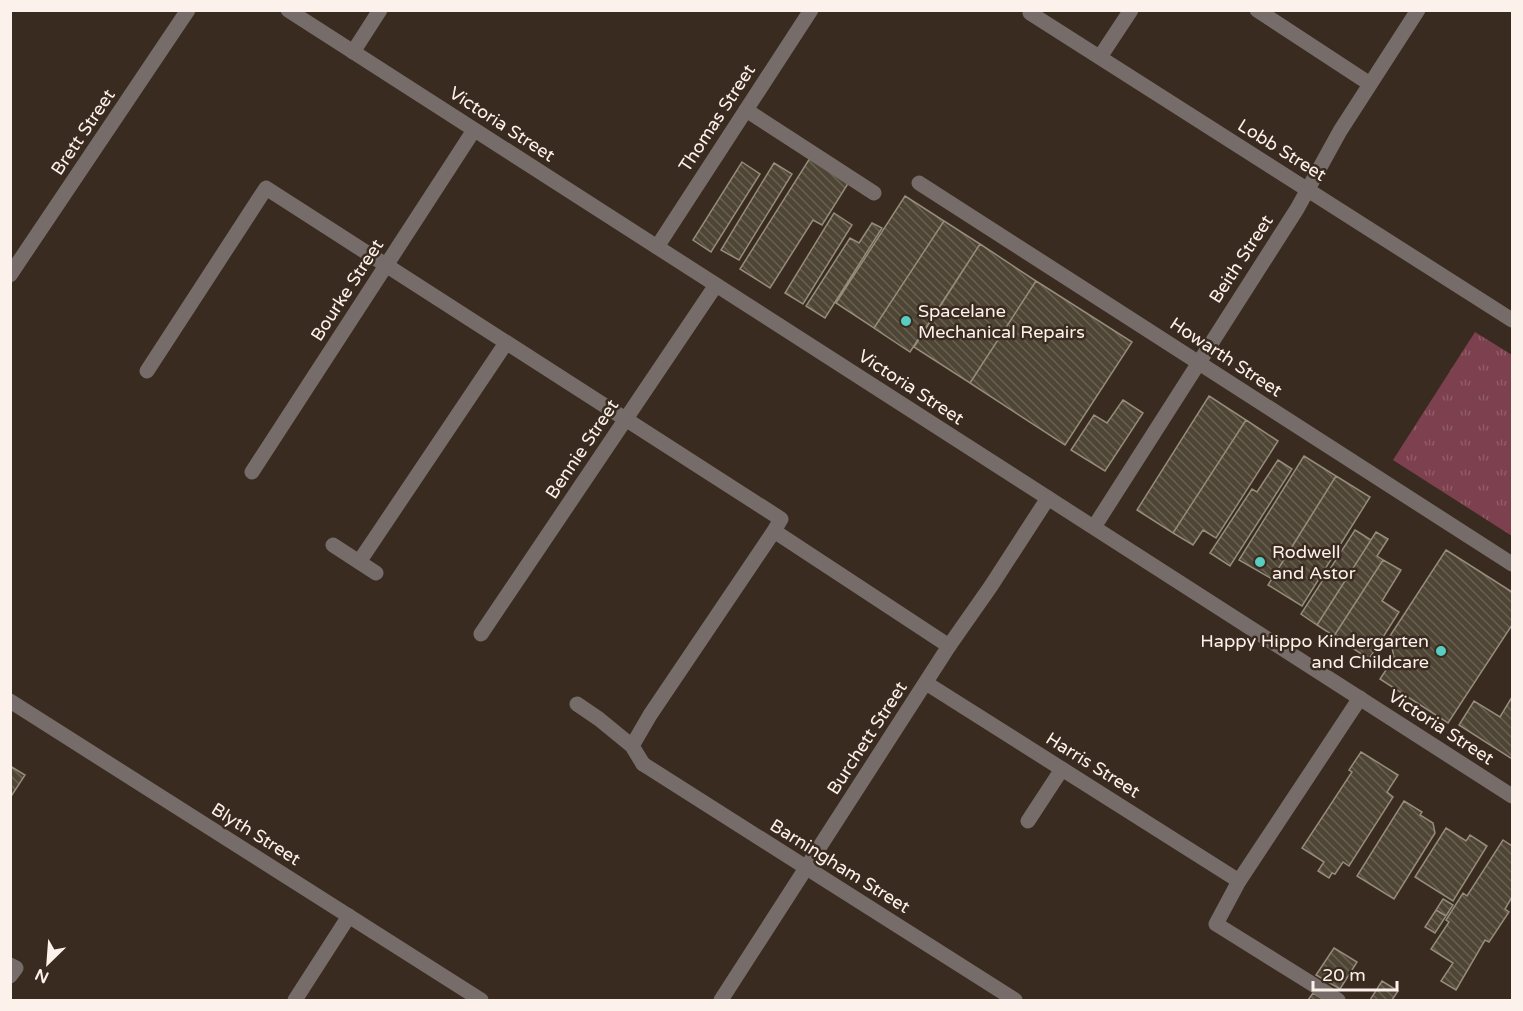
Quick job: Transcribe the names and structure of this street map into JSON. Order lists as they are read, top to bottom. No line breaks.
{"streets":{"street":["Thomas Street","Victoria Street","Brett Street","Lobb Street","Beith Street","Bourke Street","Howarth Street","Bennie Street","Burchett Street","Harris Street","Blyth Street","Barningham Street"]},"crossings":[["Thomas Street","Victoria Street"],["Victoria Street","Beith Street"],["Victoria Street","Bourke Street"],["Victoria Street","Bennie Street"],["Victoria Street","Burchett Street"],["Lobb Street","Beith Street"],["Beith Street","Howarth Street"],["Burchett Street","Harris Street"],["Burchett Street","Barningham Street"]],"places":["Spacelane Mechanical Repairs","Rodwell and Astor","Happy Hippo Kindergarten and Childcare"],"scale_bar":"20 m","north":"bottom left"}
